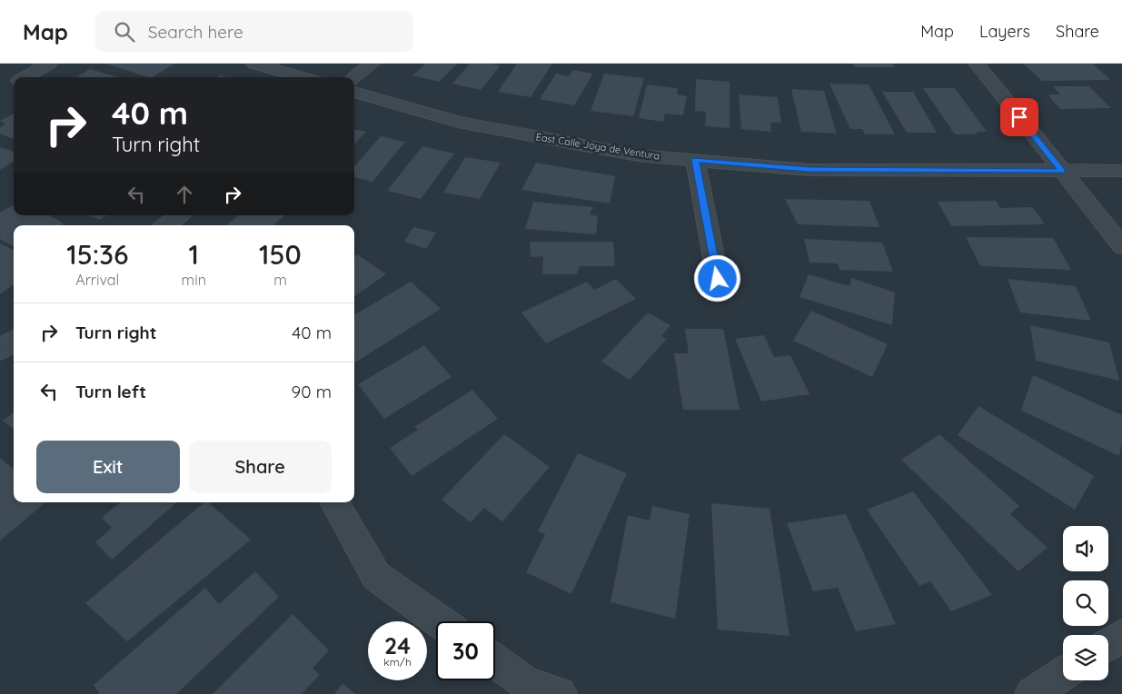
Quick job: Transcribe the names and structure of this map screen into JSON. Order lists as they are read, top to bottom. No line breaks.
{"streets":{"street":["East Calle Joya de Ventura"]},"page":{"header":"Map","search":"Search here","nav":["Map","Layers","Share"],"turn":["40 m","Turn right"],"eta":["15:36","Arrival","1","min","150","m"],"list":[{"name":"Turn right","value":"40 m"},{"name":"Turn left","value":"90 m"}],"buttons":["Exit","Share"],"speed":"24 km/h","limit":"30"}}
